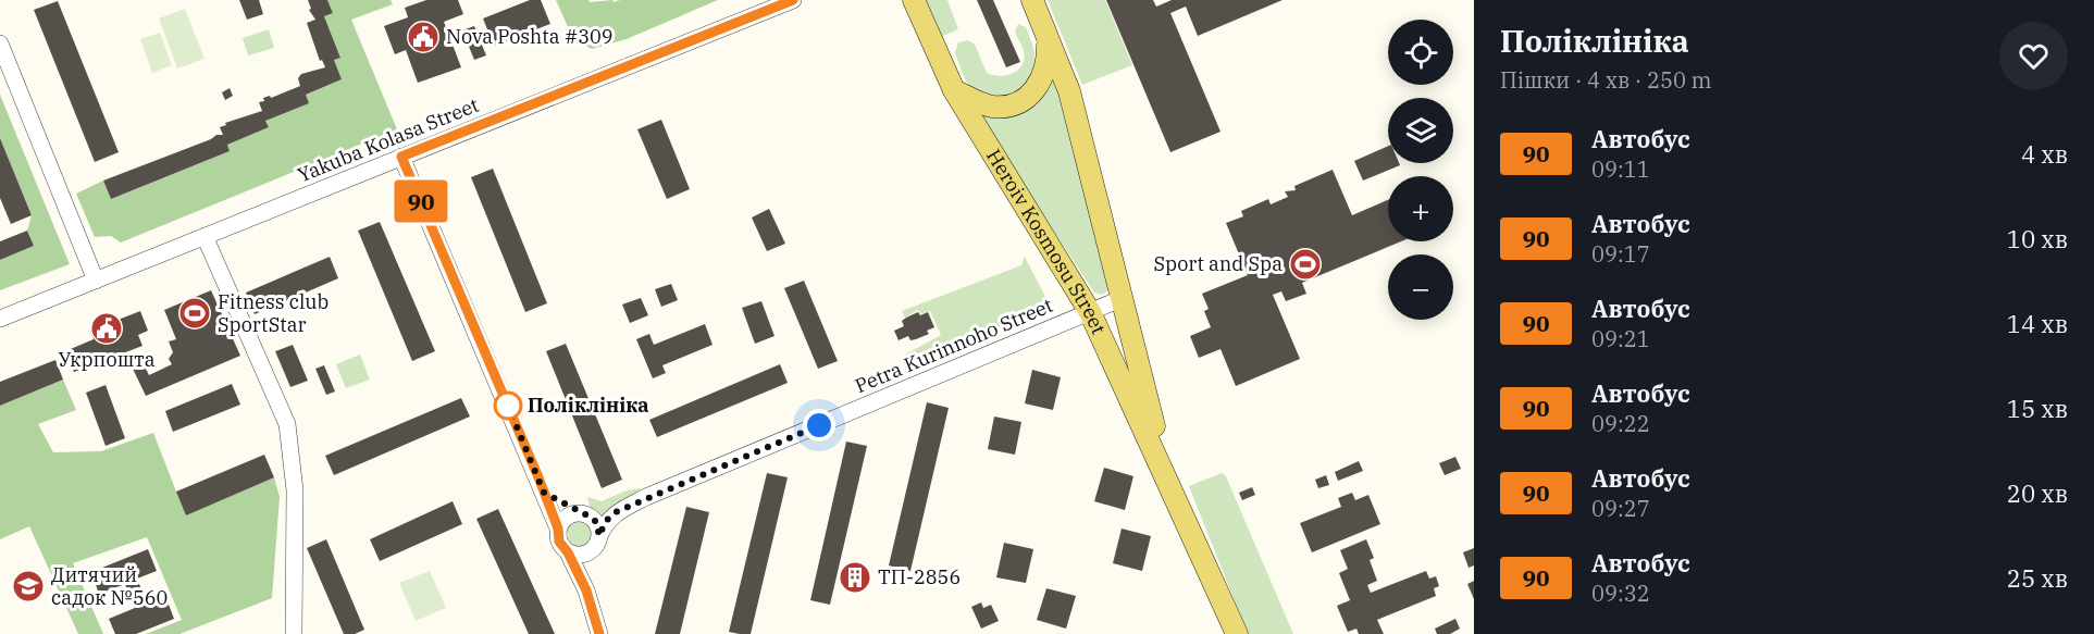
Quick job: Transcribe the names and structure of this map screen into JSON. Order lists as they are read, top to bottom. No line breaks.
{"streets":{"main road":["Heroiv Kosmosu Street"],"street":["Yakuba Kolasa Street","Petra Kurinnoho Street"]},"crossings":[["Heroiv Kosmosu Street","Petra Kurinnoho Street"]],"places":{"public building":["Nova Poshta #309","Укрпошта"],"sports":["Sport and Spa","Fitness club SportStar"],"other":["Поліклініка"],"building":["ТП-2856"],"school or university":["Дитячий садок №560"]},"lines":["bus line 90"],"page":{"on_map":"90","heading":["Поліклініка","Пішки · 4 хв · 250 m"],"map_buttons":["+","−"],"list":[{"mark":"90","name":"Автобус","note":"09:11","value":"4 хв"},{"mark":"90","name":"Автобус","note":"09:17","value":"10 хв"},{"mark":"90","name":"Автобус","note":"09:21","value":"14 хв"},{"mark":"90","name":"Автобус","note":"09:22","value":"15 хв"},{"mark":"90","name":"Автобус","note":"09:27","value":"20 хв"},{"mark":"90","name":"Автобус","note":"09:32","value":"25 хв"}]}}
